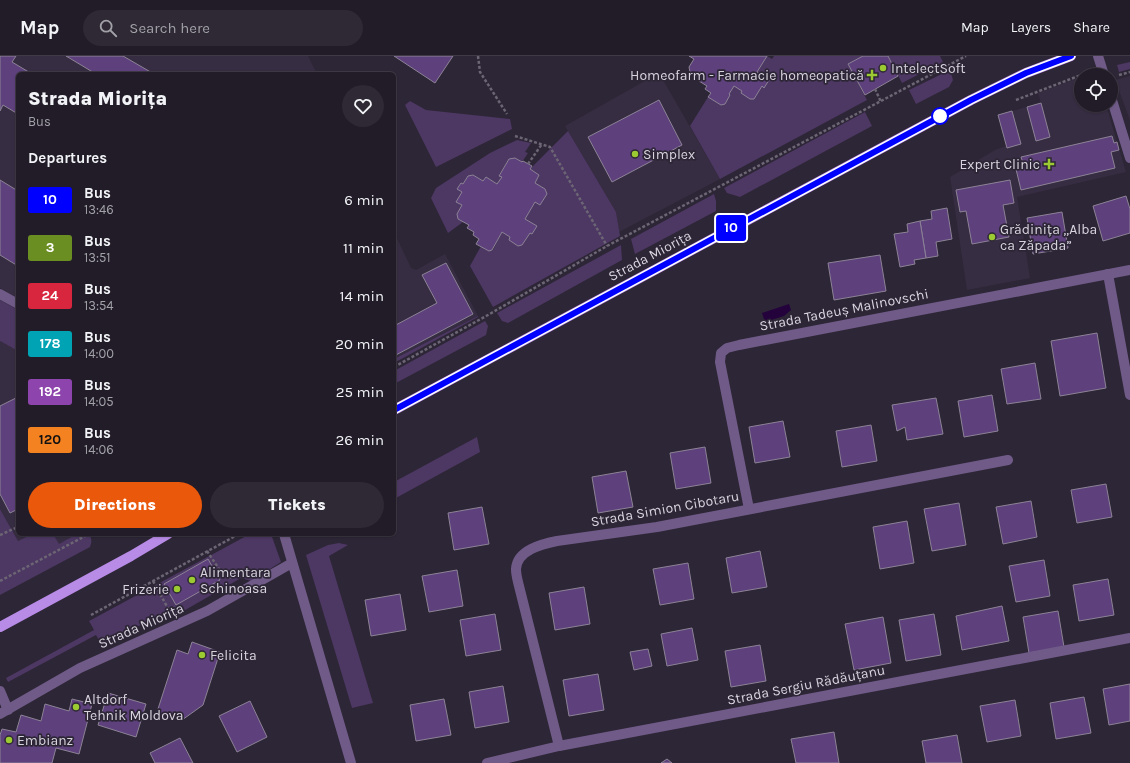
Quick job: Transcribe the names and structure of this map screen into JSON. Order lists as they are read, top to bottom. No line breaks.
{"streets":{"main road":["Strada Miorița"],"street":["Strada Tadeuș Malinovschi","Strada Simion Cibotaru","Strada Sergiu Rădăuțanu"]},"crossings":[["Strada Tadeuș Malinovschi","Strada Simion Cibotaru"],["Strada Simion Cibotaru","Strada Sergiu Rădăuțanu"]],"places":{"other":["IntelectSoft","Simplex","Grădinița „Alba ca Zăpada”","Alimentara Schinoasa","Frizerie","Felicita","Altdorf Tehnik Moldova","Embianz"],"health":["Homeofarm - Farmacie homeopatică","Expert Clinic"]},"lines":["bus line 10"],"page":{"header":"Map","search":"Search here","nav":["Map","Layers","Share"],"on_map":"10","heading":[["Strada Miorița","Bus"],"Departures"],"list":[{"mark":"10","name":"Bus","note":"13:46","value":"6 min"},{"mark":"3","name":"Bus","note":"13:51","value":"11 min"},{"mark":"24","name":"Bus","note":"13:54","value":"14 min"},{"mark":"178","name":"Bus","note":"14:00","value":"20 min"},{"mark":"192","name":"Bus","note":"14:05","value":"25 min"},{"mark":"120","name":"Bus","note":"14:06","value":"26 min"}],"buttons":["Directions","Tickets"]}}
